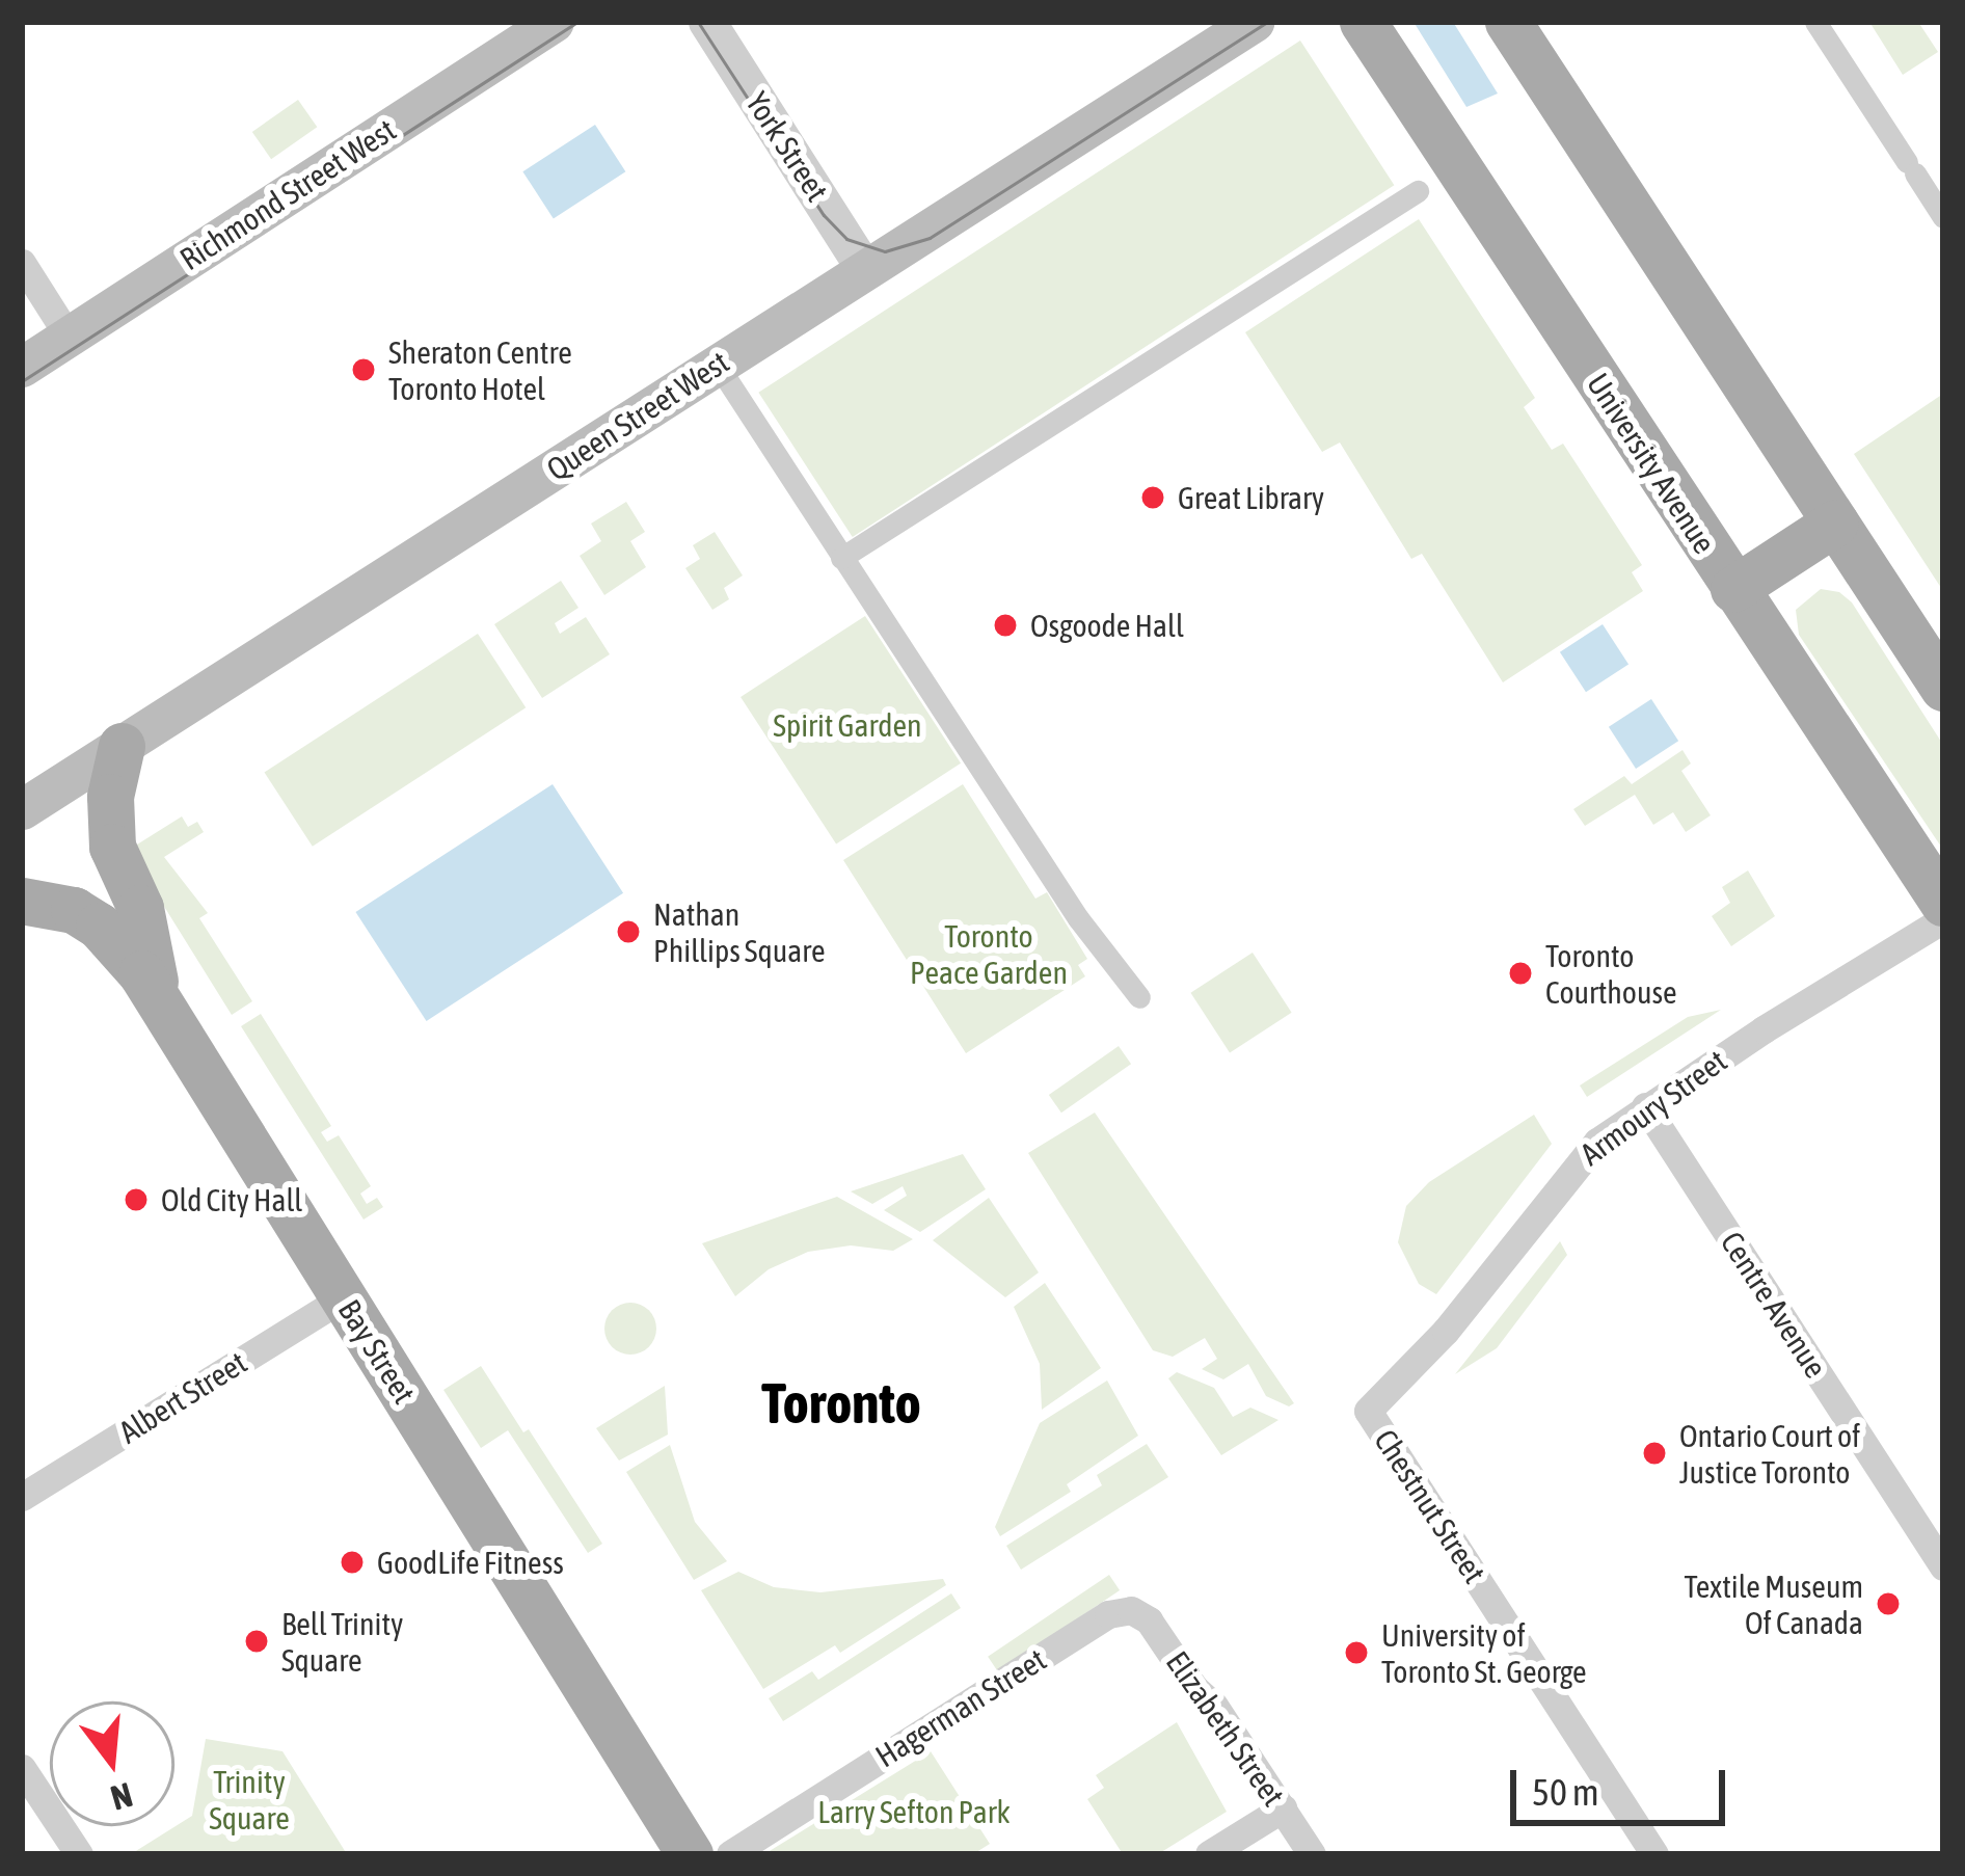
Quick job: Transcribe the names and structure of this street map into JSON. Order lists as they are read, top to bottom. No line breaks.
{"streets":{"main road":["Richmond Street West","Queen Street West","University Avenue","Bay Street"],"street":["York Street","Armoury Street","Centre Avenue","Albert Street","Chestnut Street","Hagerman Street","Elizabeth Street"]},"crossings":[["York Street","Queen Street West"],["Armoury Street","Centre Avenue"],["Armoury Street","Chestnut Street"],["Bay Street","Albert Street"],["Hagerman Street","Elizabeth Street"]],"districts":["Toronto"],"parks":["Spirit Garden","Toronto Peace Garden","Trinity Square","Larry Sefton Park"],"places":["Sheraton Centre Toronto Hotel","Great Library","Osgoode Hall","Nathan Phillips Square","Toronto Courthouse","Old City Hall","Ontario Court of Justice Toronto","GoodLife Fitness","Textile Museum Of Canada","Bell Trinity Square","University of Toronto St. George"],"scale_bar":"50 m","north":"bottom"}
